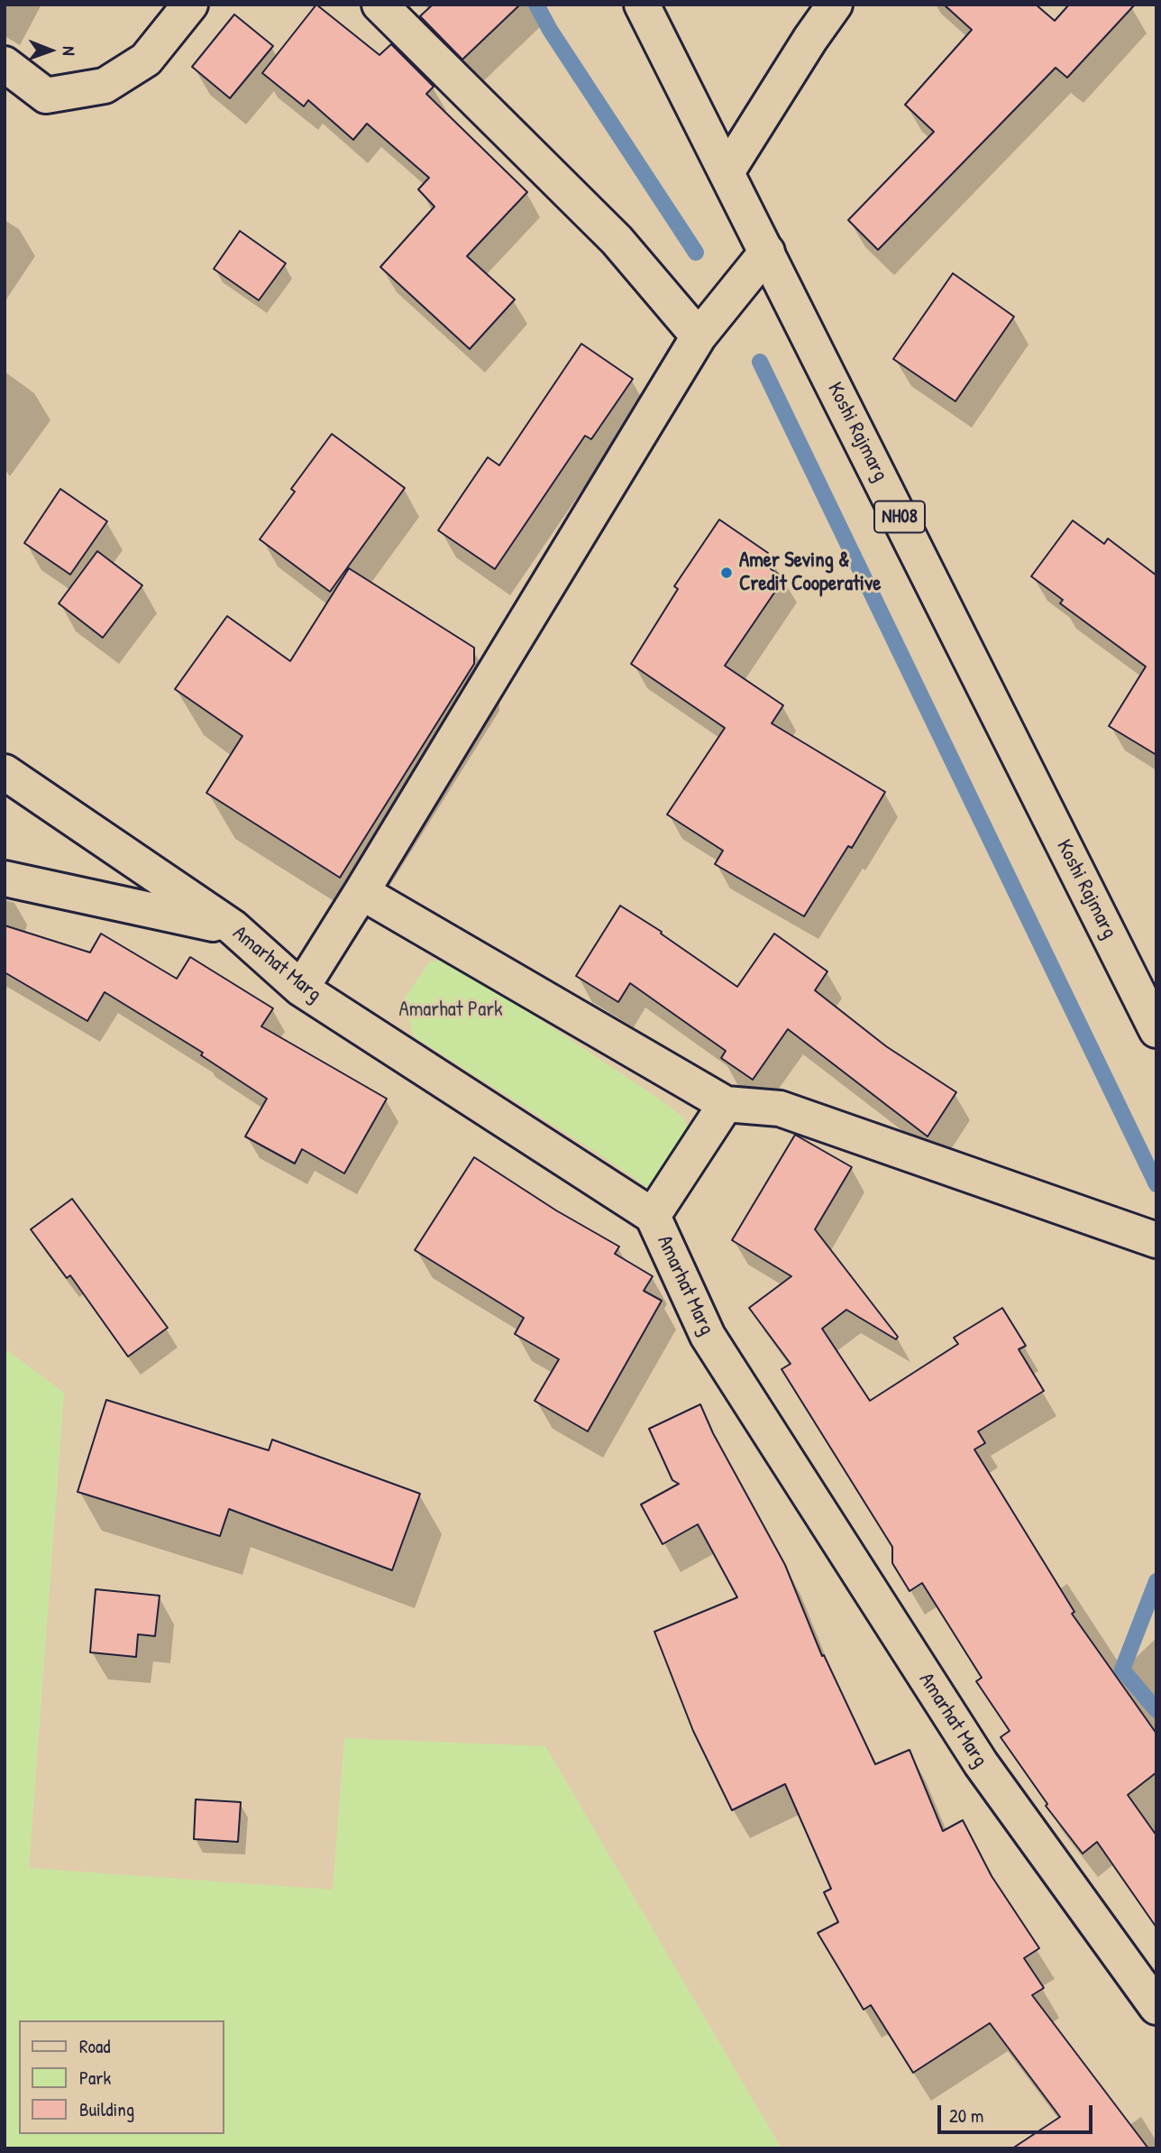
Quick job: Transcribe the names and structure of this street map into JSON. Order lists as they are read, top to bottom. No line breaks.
{"streets":{"street":["Koshi Rajmarg","NH08","Amarhat Marg"]},"parks":["Amarhat Park"],"places":["Amer Seving & Credit Cooperative"],"legend":["Road","Park","Building"],"scale_bar":"20 m","north":"right"}
